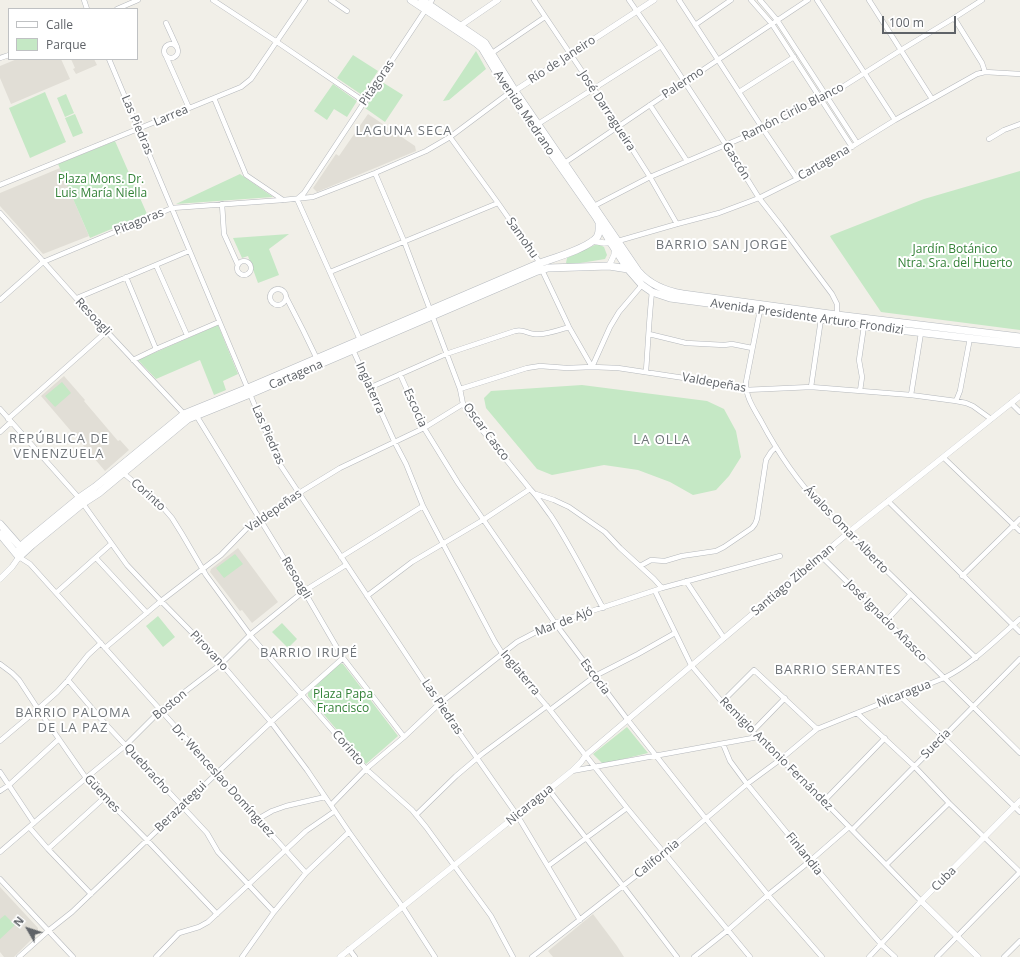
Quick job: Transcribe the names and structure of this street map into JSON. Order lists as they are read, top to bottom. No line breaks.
{"streets":{"main road":["Avenida Medrano","Cartagena","Avenida Presidente Arturo Frondizi"],"street":["Río de Janeiro","Pitágoras","Palermo","José Darragueira","Ramón Cirilo Blanco","Larrea","Las Piedras","Gascón","Pitagoras","Samohu","Resoagli","Valdepeñas","Inglaterra","Escocia","Oscar Casco","Corinto","Ávalos Omar Alberto","Santiago Zibelman","José Ignacio Añasco","Mar de Ajó","Pirovano","Nicaragua","Boston","Suecia","Remigio Antonio Fernández","Quebracho","Dr. Wenceslao Domínguez","Güemes","Berazategui","Finlandia","California","Cuba"]},"crossings":[["Río de Janeiro","Pitágoras"],["Río de Janeiro","José Darragueira"],["Río de Janeiro","Avenida Medrano"],["Río de Janeiro","Gascón"],["Río de Janeiro","Pitagoras"],["Río de Janeiro","Samohu"],["Río de Janeiro","Oscar Casco"],["Pitágoras","Avenida Medrano"],["Pitágoras","Pitagoras"],["Palermo","José Darragueira"],["Palermo","Avenida Medrano"],["Palermo","Gascón"],["José Darragueira","Ramón Cirilo Blanco"],["José Darragueira","Cartagena"],["Ramón Cirilo Blanco","Avenida Medrano"],["Ramón Cirilo Blanco","Gascón"],["Avenida Medrano","Cartagena"],["Avenida Medrano","Avenida Presidente Arturo Frondizi"],["Larrea","Las Piedras"],["Las Piedras","Cartagena"],["Las Piedras","Pitagoras"],["Las Piedras","Valdepeñas"],["Las Piedras","Mar de Ajó"],["Las Piedras","Nicaragua"],["Las Piedras","Boston"],["Las Piedras","California"],["Gascón","Cartagena"],["Gascón","Avenida Presidente Arturo Frondizi"],["Cartagena","Samohu"],["Cartagena","Resoagli"],["Cartagena","Avenida Presidente Arturo Frondizi"],["Cartagena","Inglaterra"],["Cartagena","Oscar Casco"],["Cartagena","Corinto"],["Cartagena","Pirovano"],["Cartagena","Dr. Wenceslao Domínguez"],["Pitagoras","Resoagli"],["Samohu","Valdepeñas"],["Resoagli","Valdepeñas"],["Resoagli","Mar de Ajó"],["Resoagli","Boston"],["Resoagli","Berazategui"],["Valdepeñas","Inglaterra"],["Valdepeñas","Escocia"],["Valdepeñas","Oscar Casco"],["Valdepeñas","Corinto"],["Valdepeñas","Ávalos Omar Alberto"],["Valdepeñas","Santiago Zibelman"],["Valdepeñas","Pirovano"],["Valdepeñas","Dr. Wenceslao Domínguez"],["Inglaterra","Santiago Zibelman"],["Inglaterra","Mar de Ajó"],["Inglaterra","Nicaragua"],["Inglaterra","Suecia"],["Inglaterra","California"],["Escocia","Santiago Zibelman"],["Escocia","Mar de Ajó"],["Escocia","Nicaragua"],["Escocia","Suecia"],["Escocia","California"],["Oscar Casco","Mar de Ajó"],["Corinto","Mar de Ajó"],["Corinto","Nicaragua"],["Corinto","Boston"],["Corinto","Berazategui"],["Ávalos Omar Alberto","Santiago Zibelman"],["Ávalos Omar Alberto","Nicaragua"],["Santiago Zibelman","José Ignacio Añasco"],["Santiago Zibelman","Nicaragua"],["Santiago Zibelman","Remigio Antonio Fernández"],["José Ignacio Añasco","Nicaragua"],["José Ignacio Añasco","Suecia"],["Mar de Ajó","Pirovano"],["Mar de Ajó","Remigio Antonio Fernández"],["Pirovano","Nicaragua"],["Pirovano","Boston"],["Pirovano","Berazategui"],["Nicaragua","Remigio Antonio Fernández"],["Nicaragua","Finlandia"],["Nicaragua","California"],["Boston","Quebracho"],["Boston","Dr. Wenceslao Domínguez"],["Boston","Güemes"],["Suecia","Remigio Antonio Fernández"],["Suecia","Finlandia"],["Remigio Antonio Fernández","California"],["Remigio Antonio Fernández","Cuba"],["Quebracho","Berazategui"],["Dr. Wenceslao Domínguez","Berazategui"],["Güemes","Berazategui"],["Finlandia","California"],["Finlandia","Cuba"]],"districts":["LAGUNA SECA","BARRIO SAN JORGE","REPÚBLICA DE VENENZUELA","LA OLLA","BARRIO IRUPÉ","BARRIO SERANTES","BARRIO PALOMA DE LA PAZ"],"parks":["Plaza Mons. Dr. Luis María Niella","Jardín Botánico Ntra. Sra. del Huerto","Plaza Papa Francisco"],"legend":["Calle","Parque"],"scale_bar":"100 m","north":"top left"}
